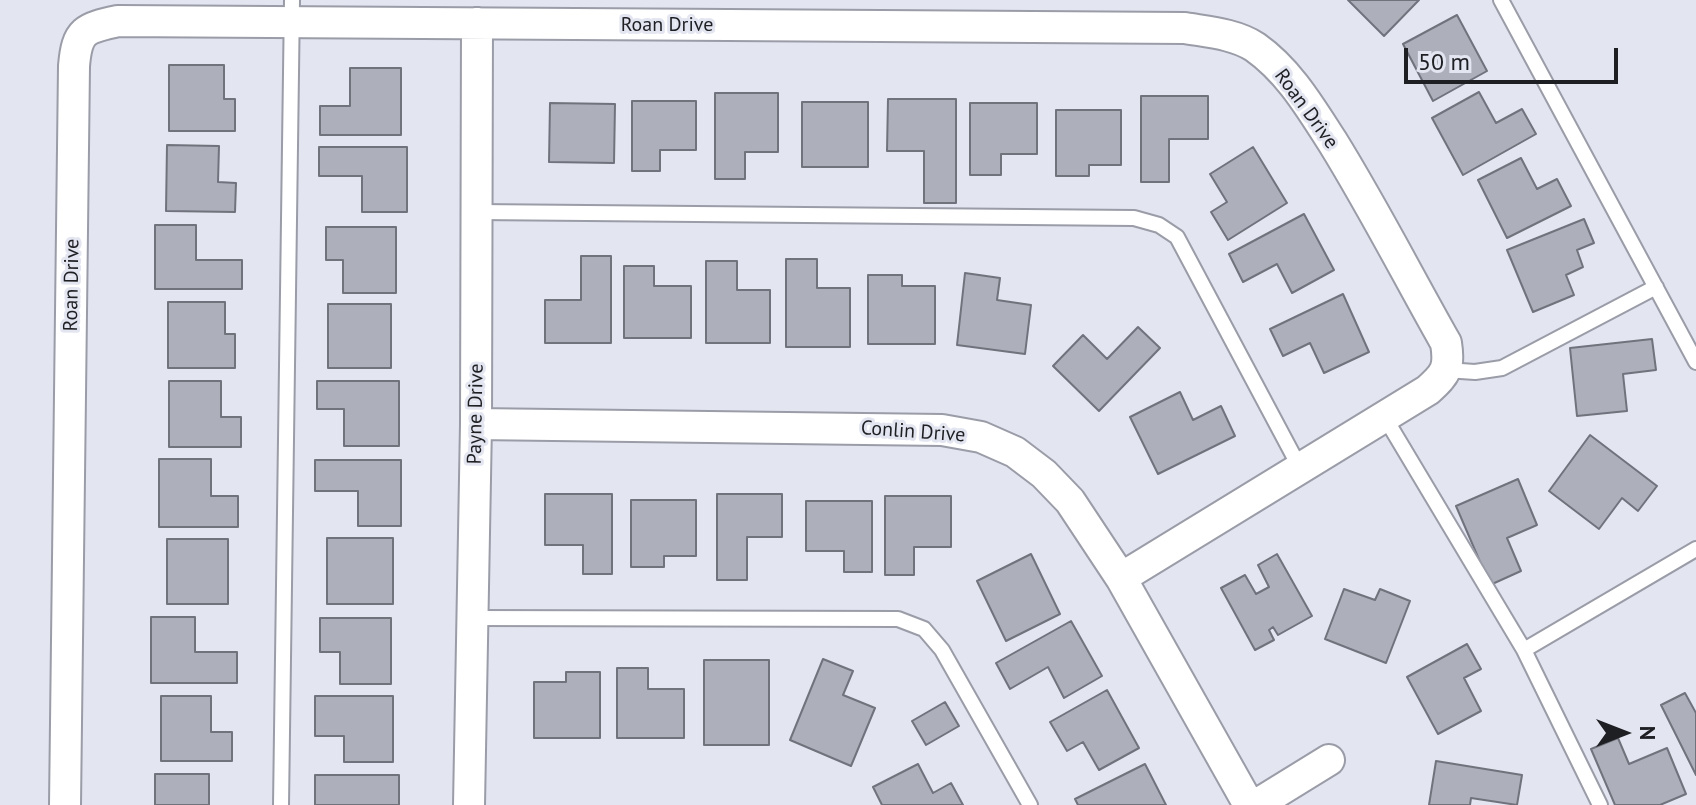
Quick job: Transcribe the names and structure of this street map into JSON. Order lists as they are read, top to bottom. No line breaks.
{"streets":{"street":["Roan Drive","Payne Drive","Conlin Drive"]},"crossings":[["Roan Drive","Payne Drive"],["Payne Drive","Conlin Drive"]],"scale_bar":"50 m","north":"right"}
